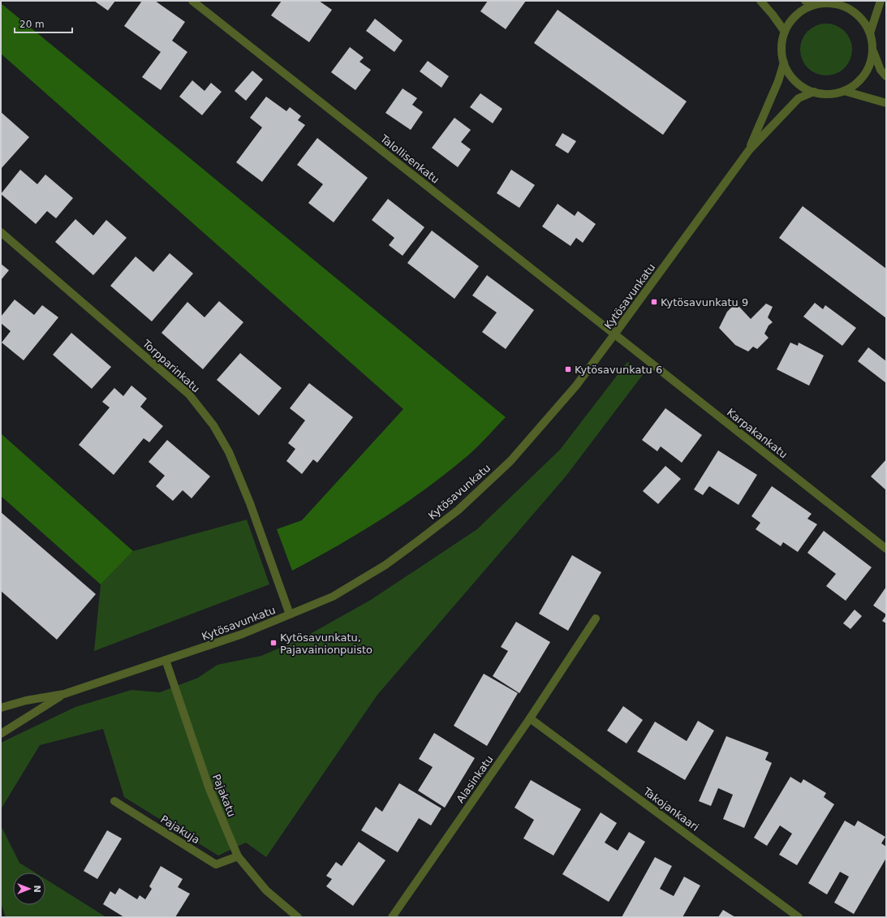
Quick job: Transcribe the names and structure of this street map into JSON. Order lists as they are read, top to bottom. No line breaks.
{"streets":{"street":["Talollisenkatu","Kytösavunkatu","Torpparinkatu","Karpakankatu","Alasinkatu","Pajakatu","Takojankaari","Pajakuja"]},"crossings":[["Talollisenkatu","Kytösavunkatu"],["Talollisenkatu","Karpakankatu"],["Kytösavunkatu","Torpparinkatu"],["Kytösavunkatu","Karpakankatu"],["Kytösavunkatu","Pajakatu"],["Alasinkatu","Takojankaari"],["Pajakatu","Pajakuja"]],"places":{"transit":["Kytösavunkatu 9","Kytösavunkatu 6","Kytösavunkatu, Pajavainionpuisto"]},"scale_bar":"20 m","north":"right"}
